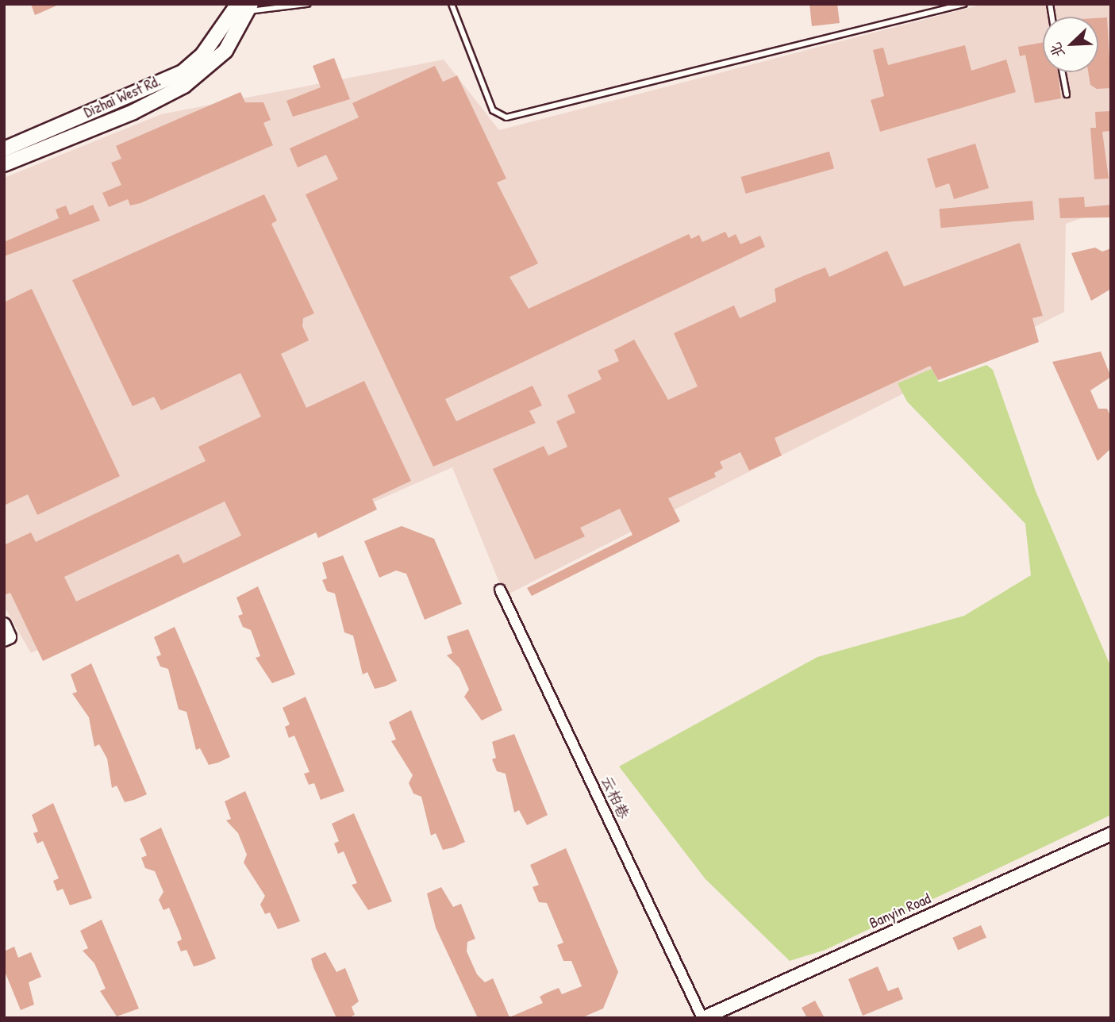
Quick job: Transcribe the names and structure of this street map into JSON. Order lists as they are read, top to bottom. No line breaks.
{"streets":{"main road":["Dizhai West Rd."],"street":["云柏巷","Banyin Road"]},"crossings":[["云柏巷","Banyin Road"]],"north":"bottom left"}
